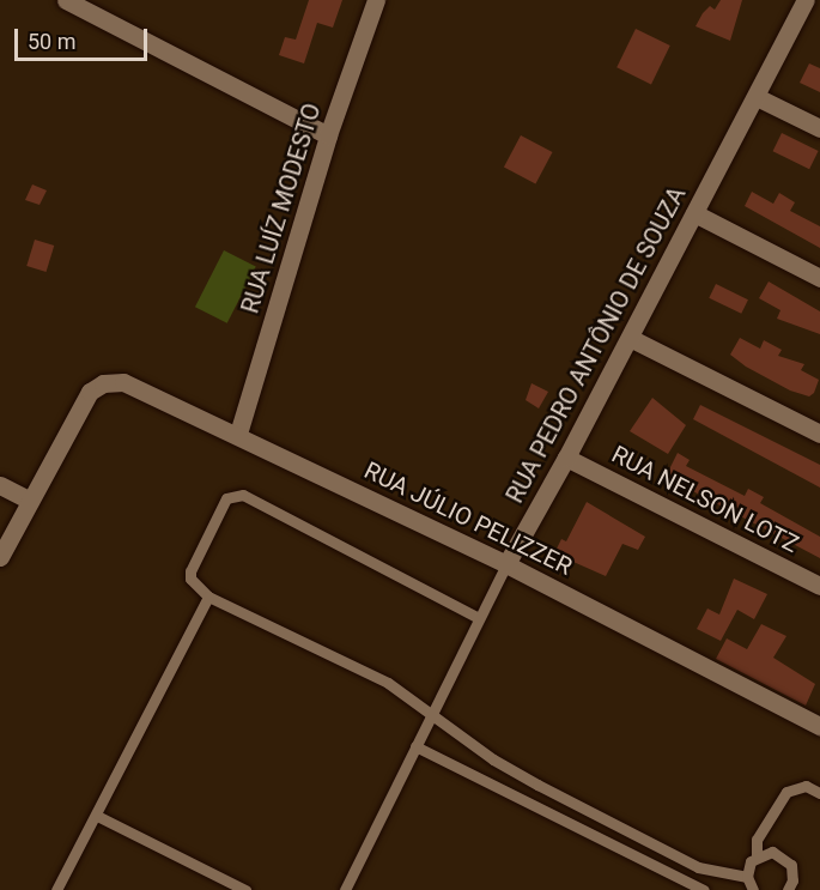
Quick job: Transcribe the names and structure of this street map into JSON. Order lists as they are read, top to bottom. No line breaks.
{"streets":{"street":["RUA LUÍZ MODESTO","RUA PEDRO ANTÔNIO DE SOUZA","RUA NELSON LOTZ","RUA JÚLIO PELIZZER"]},"crossings":[["RUA LUÍZ MODESTO","RUA JÚLIO PELIZZER"],["RUA PEDRO ANTÔNIO DE SOUZA","RUA NELSON LOTZ"],["RUA PEDRO ANTÔNIO DE SOUZA","RUA JÚLIO PELIZZER"]],"scale_bar":"50 m"}
